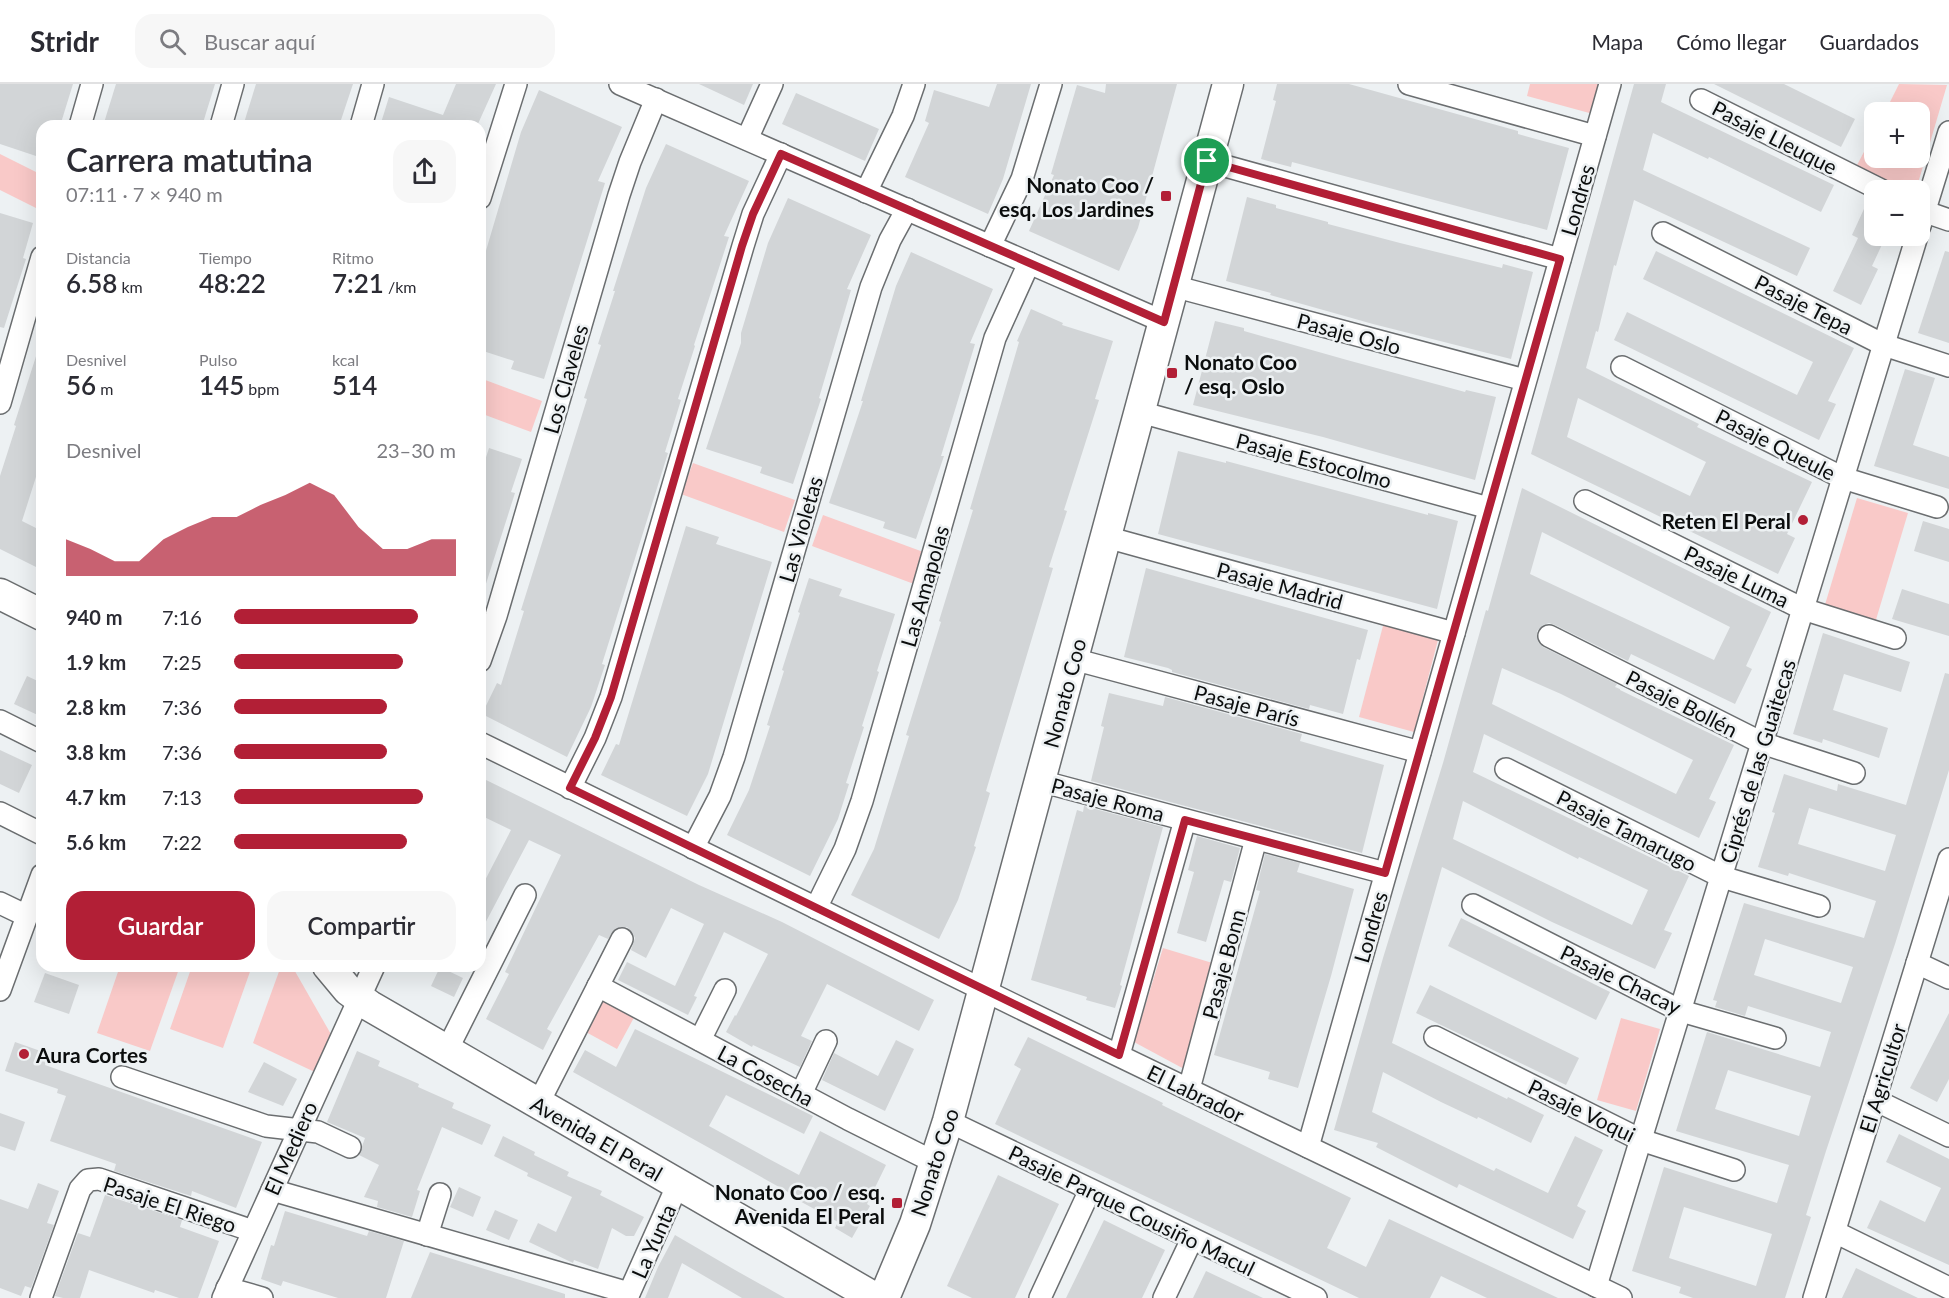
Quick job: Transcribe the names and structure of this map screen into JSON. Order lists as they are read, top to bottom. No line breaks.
{"streets":{"main road":["Nonato Coo","Avenida El Peral"],"street":["Pasaje Lleuque","Londres","Pasaje Tepa","Pasaje Oslo","Los Claveles","Pasaje Queule","Pasaje Estocolmo","Las Violetas","Pasaje Luma","Pasaje Madrid","Las Amapolas","Pasaje Bollén","Pasaje París","Ciprés de las Guaitecas","Pasaje Roma","Pasaje Tamarugo","Pasaje Bonn","Pasaje Chacay","La Cosecha","El Agricultor","El Labrador","Pasaje Voqui","El Mediero","Pasaje El Riego","Pasaje Parque Cousiño Macul","La Yunta"]},"crossings":[["Londres","Pasaje Oslo"],["Londres","Pasaje Estocolmo"],["Londres","Pasaje Madrid"],["Londres","Pasaje París"],["Londres","Pasaje Roma"],["Londres","El Labrador"],["Pasaje Tepa","Ciprés de las Guaitecas"],["Pasaje Oslo","Nonato Coo"],["Pasaje Queule","Ciprés de las Guaitecas"],["Pasaje Estocolmo","Nonato Coo"],["Las Violetas","El Labrador"],["Pasaje Luma","Ciprés de las Guaitecas"],["Pasaje Madrid","Nonato Coo"],["Las Amapolas","El Labrador"],["Nonato Coo","Pasaje París"],["Nonato Coo","Pasaje Roma"],["Nonato Coo","La Cosecha"],["Nonato Coo","El Labrador"],["Nonato Coo","Pasaje Parque Cousiño Macul"],["Pasaje Bollén","Ciprés de las Guaitecas"],["Ciprés de las Guaitecas","Pasaje Tamarugo"],["Ciprés de las Guaitecas","Pasaje Chacay"],["Ciprés de las Guaitecas","El Labrador"],["Ciprés de las Guaitecas","Pasaje Voqui"],["Pasaje Roma","Pasaje Bonn"],["Pasaje Bonn","El Labrador"],["Avenida El Peral","El Mediero"],["Avenida El Peral","La Yunta"],["El Mediero","Pasaje El Riego"]],"places":{"transit":["Nonato Coo / esq. Los Jardines","Nonato Coo / esq. Oslo","Nonato Coo / esq. Avenida El Peral"],"other":["Reten El Peral","Aura Cortes"]},"page":{"header":"Stridr","search":"Buscar aquí","nav":["Mapa","Cómo llegar","Guardados"],"map_buttons":["+","−"],"heading":["Carrera matutina","07:11 · 7 × 940 m"],"stats":[["Distancia","6.58 km"],["Tiempo","48:22"],["Ritmo","7:21 /km"],["Desnivel","56 m"],["Pulso","145 bpm"],["kcal","514"]],"chart":["Desnivel","23–30 m"],"list":[{"name":"940 m","note":"7:16"},{"name":"1.9 km","note":"7:25"},{"name":"2.8 km","note":"7:36"},{"name":"3.8 km","note":"7:36"},{"name":"4.7 km","note":"7:13"},{"name":"5.6 km","note":"7:22"}],"buttons":["Guardar","Compartir"]}}
